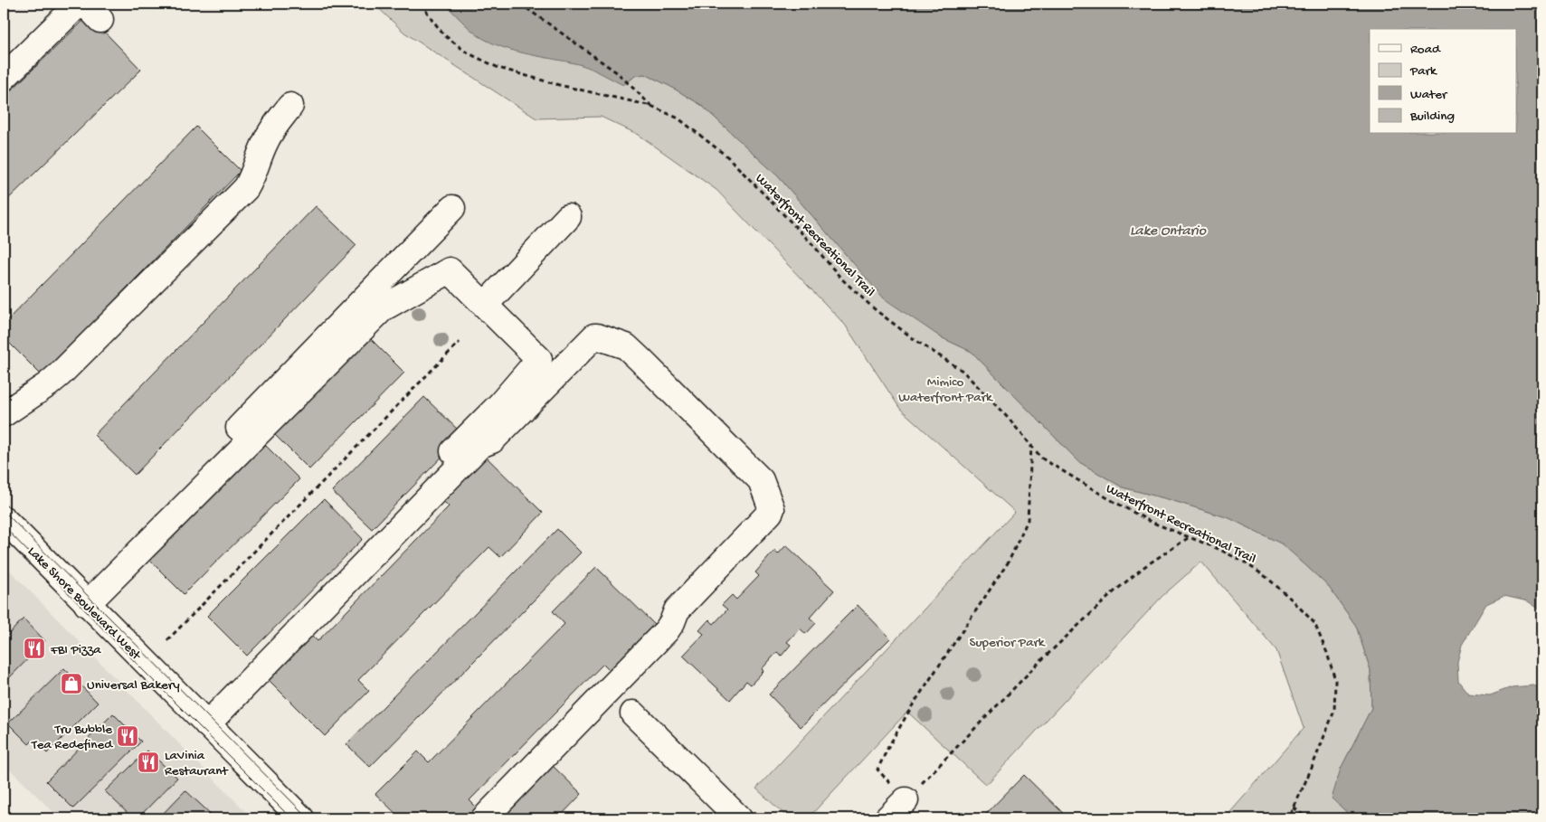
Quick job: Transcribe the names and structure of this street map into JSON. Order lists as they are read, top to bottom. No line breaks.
{"streets":{"main road":["Lake Shore Boulevard West"],"path":["Waterfront Recreational Trail"]},"water":["Lake Ontario"],"parks":["Mimico Waterfront Park","Superior Park"],"places":{"restaurant":["FBI Pizza","Tru Bubble Tea Redefined","LaVinia Restaurant"],"shop":["Universal Bakery"]},"legend":["Road","Park","Water","Building"]}
